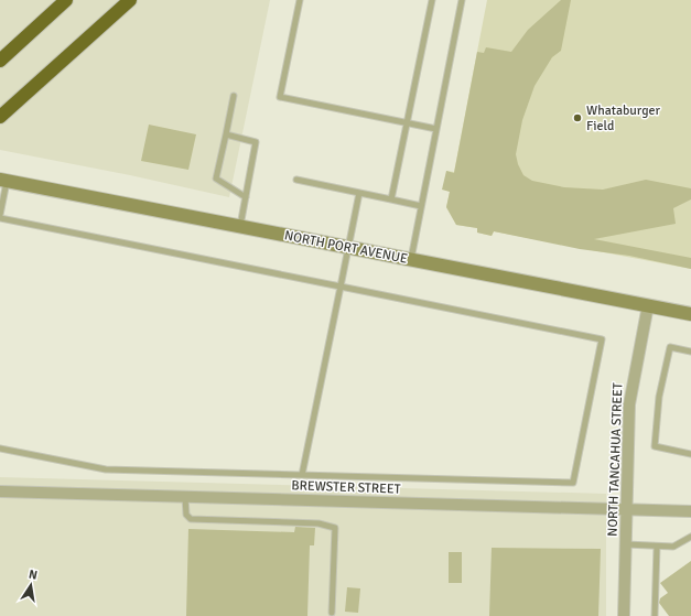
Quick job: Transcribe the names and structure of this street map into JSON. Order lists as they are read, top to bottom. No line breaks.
{"streets":{"main road":["NORTH PORT AVENUE"],"street":["NORTH TANCAHUA STREET","BREWSTER STREET"]},"crossings":[["NORTH PORT AVENUE","NORTH TANCAHUA STREET"],["NORTH TANCAHUA STREET","BREWSTER STREET"]],"places":["Whataburger Field"],"north":"top"}
